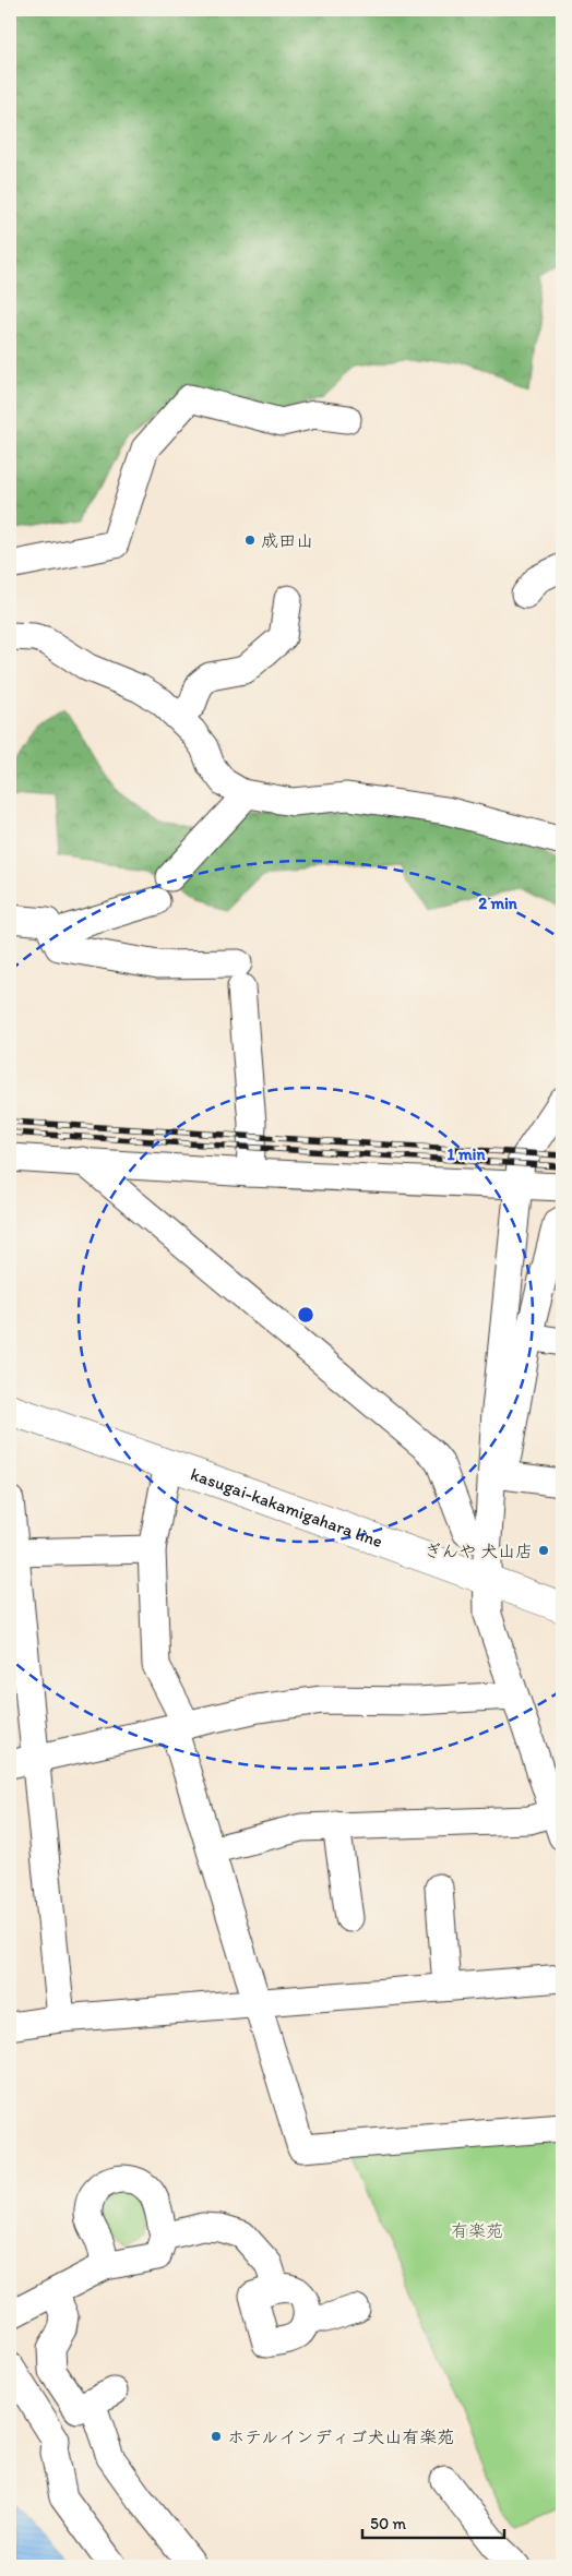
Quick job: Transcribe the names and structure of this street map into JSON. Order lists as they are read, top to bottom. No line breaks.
{"streets":{"main road":["kasugai-kakamigahara line"]},"parks":["有楽苑"],"places":["成田山","ぎんや 犬山店","ホテルインディゴ犬山有楽苑"],"scale_bar":"50 m","rings":["2 min","1 min"]}
